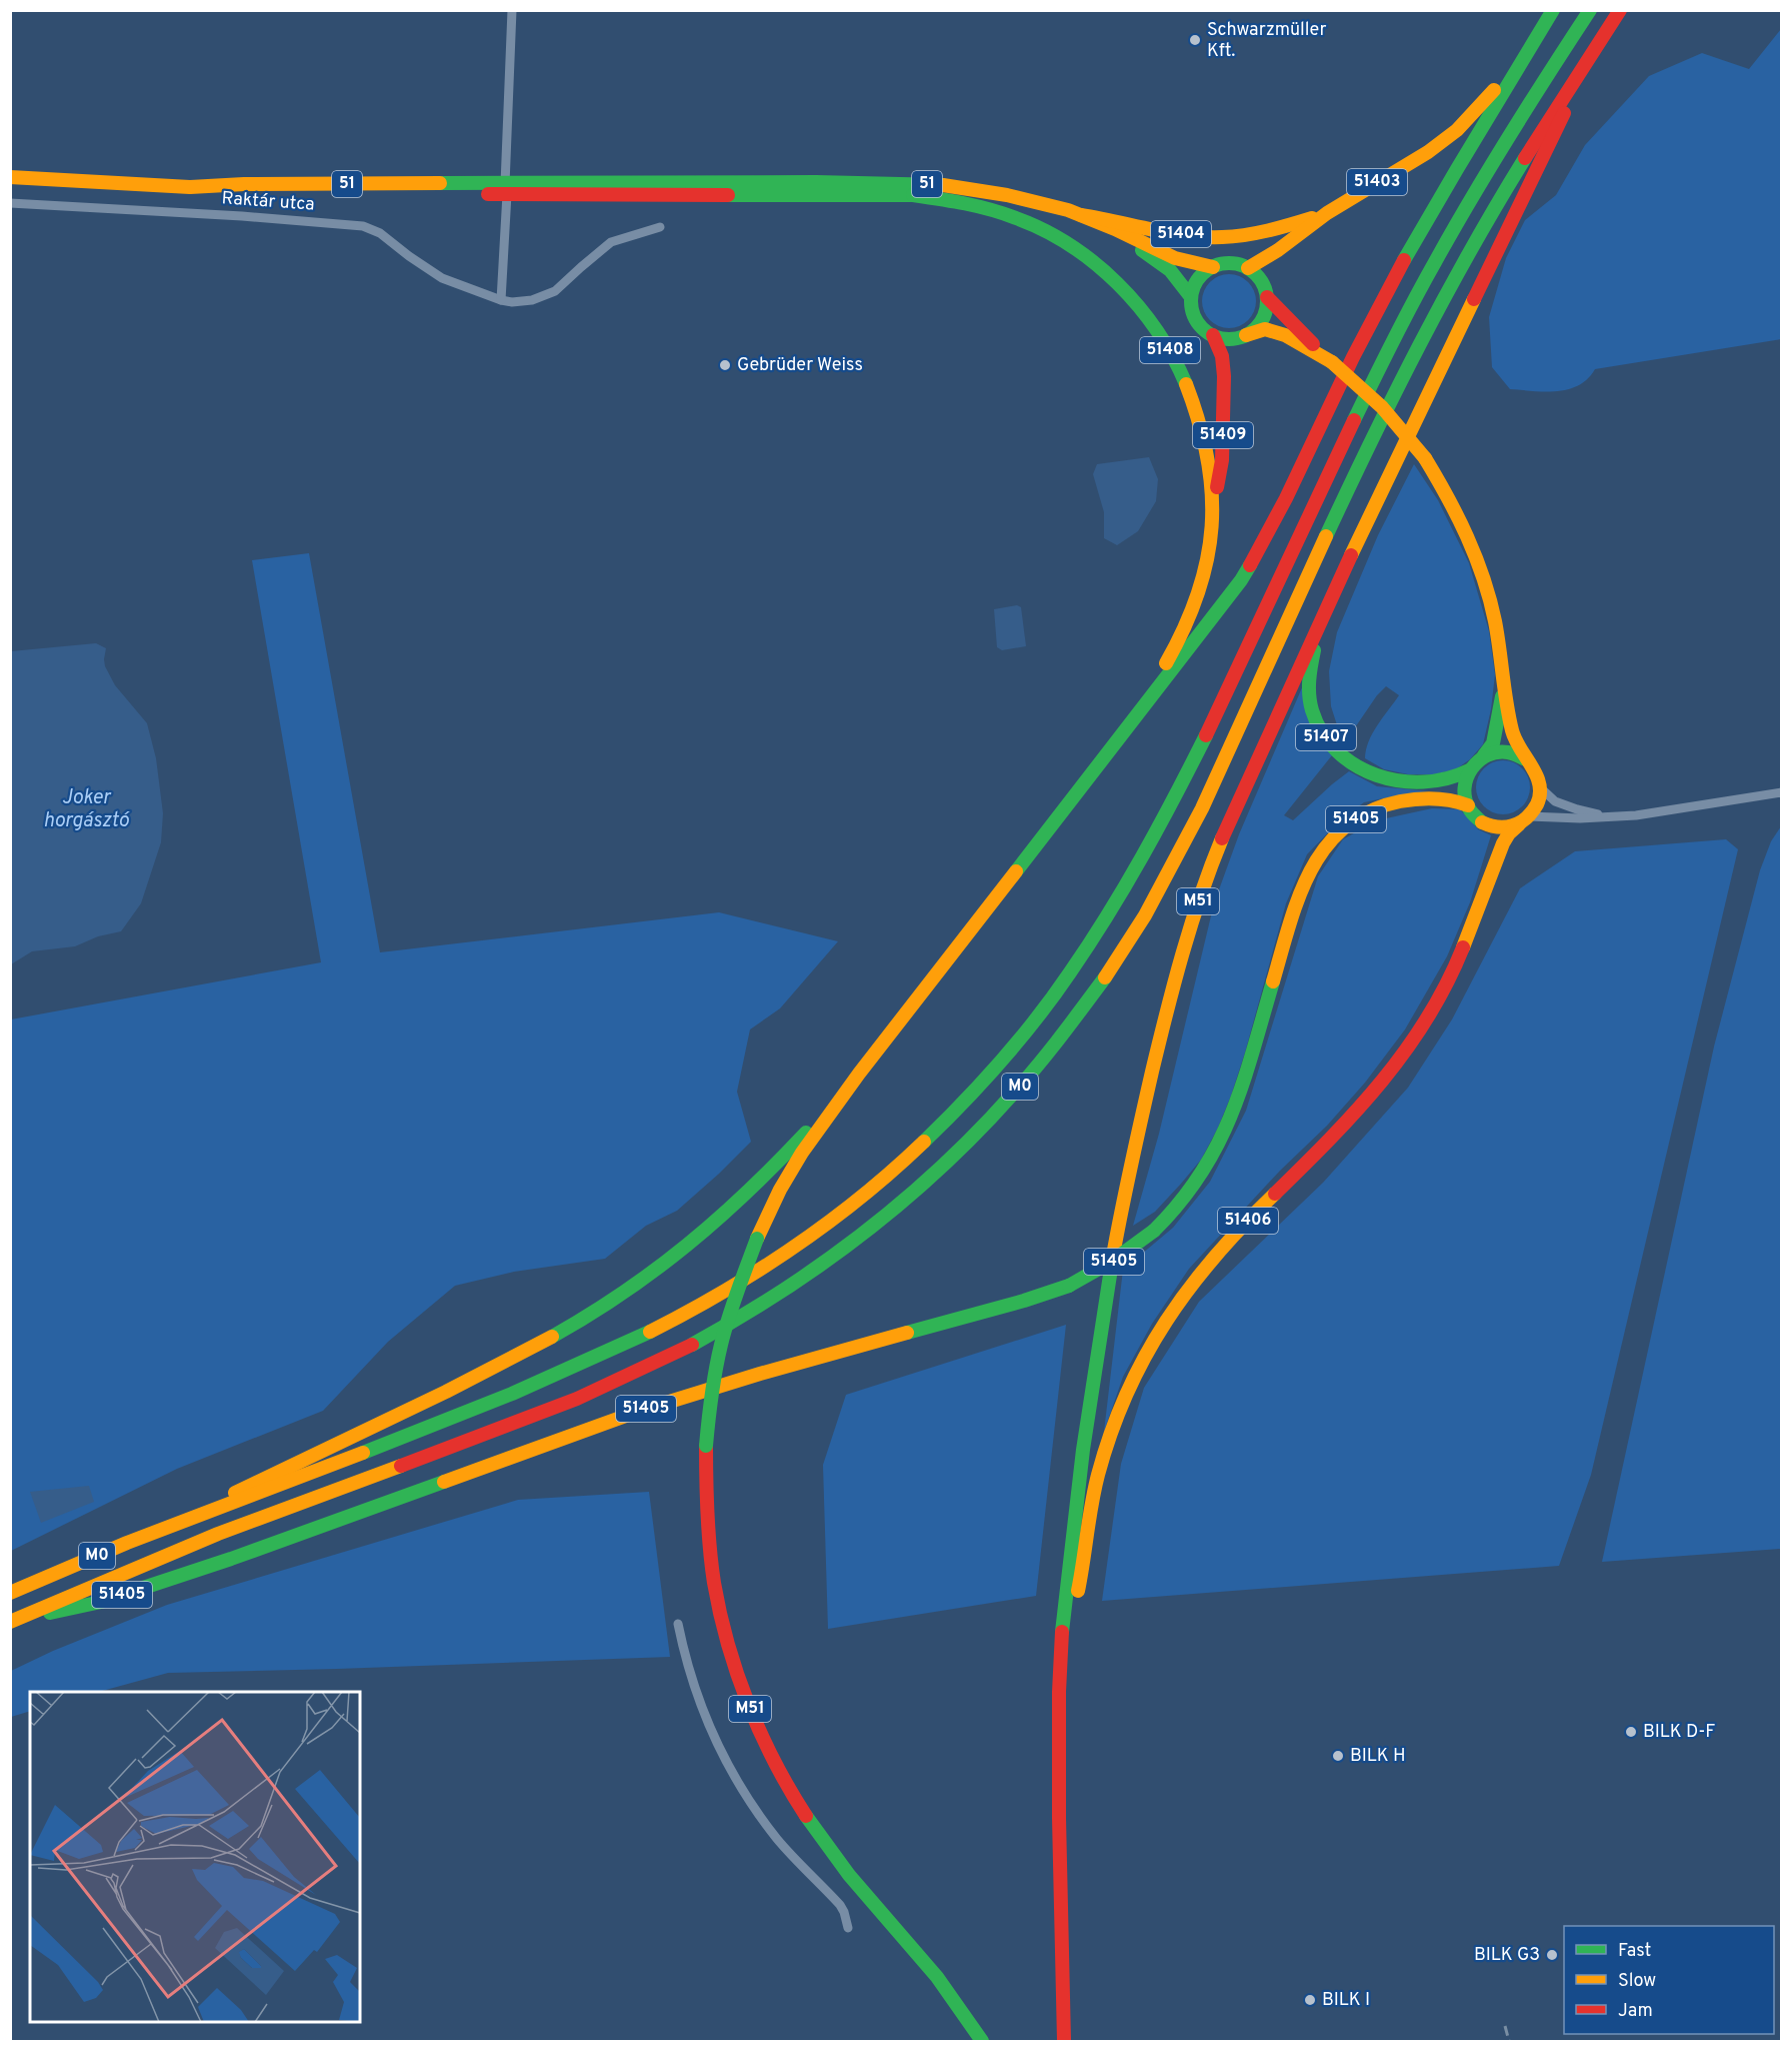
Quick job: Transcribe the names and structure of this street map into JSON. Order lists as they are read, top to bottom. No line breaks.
{"streets":{"main road":["51403","51","51404","51408","51409","51407","51405","M51","M0","51406"],"street":["Raktár utca"]},"crossings":[["51403","51"],["51403","51404"],["51403","51409"],["51","51404"],["51","51408"],["51","51409"],["51408","51409"],["51407","51405"],["51407","M51"],["51407","51406"],["51405","M0"],["51405","51406"],["M51","51406"]],"water":["Joker horgásztó"],"places":["Schwarzmüller Kft.","Gebrüder Weiss","BILK D-F","BILK H","BILK G3","BILK I"],"legend":["Fast","Slow","Jam"]}
